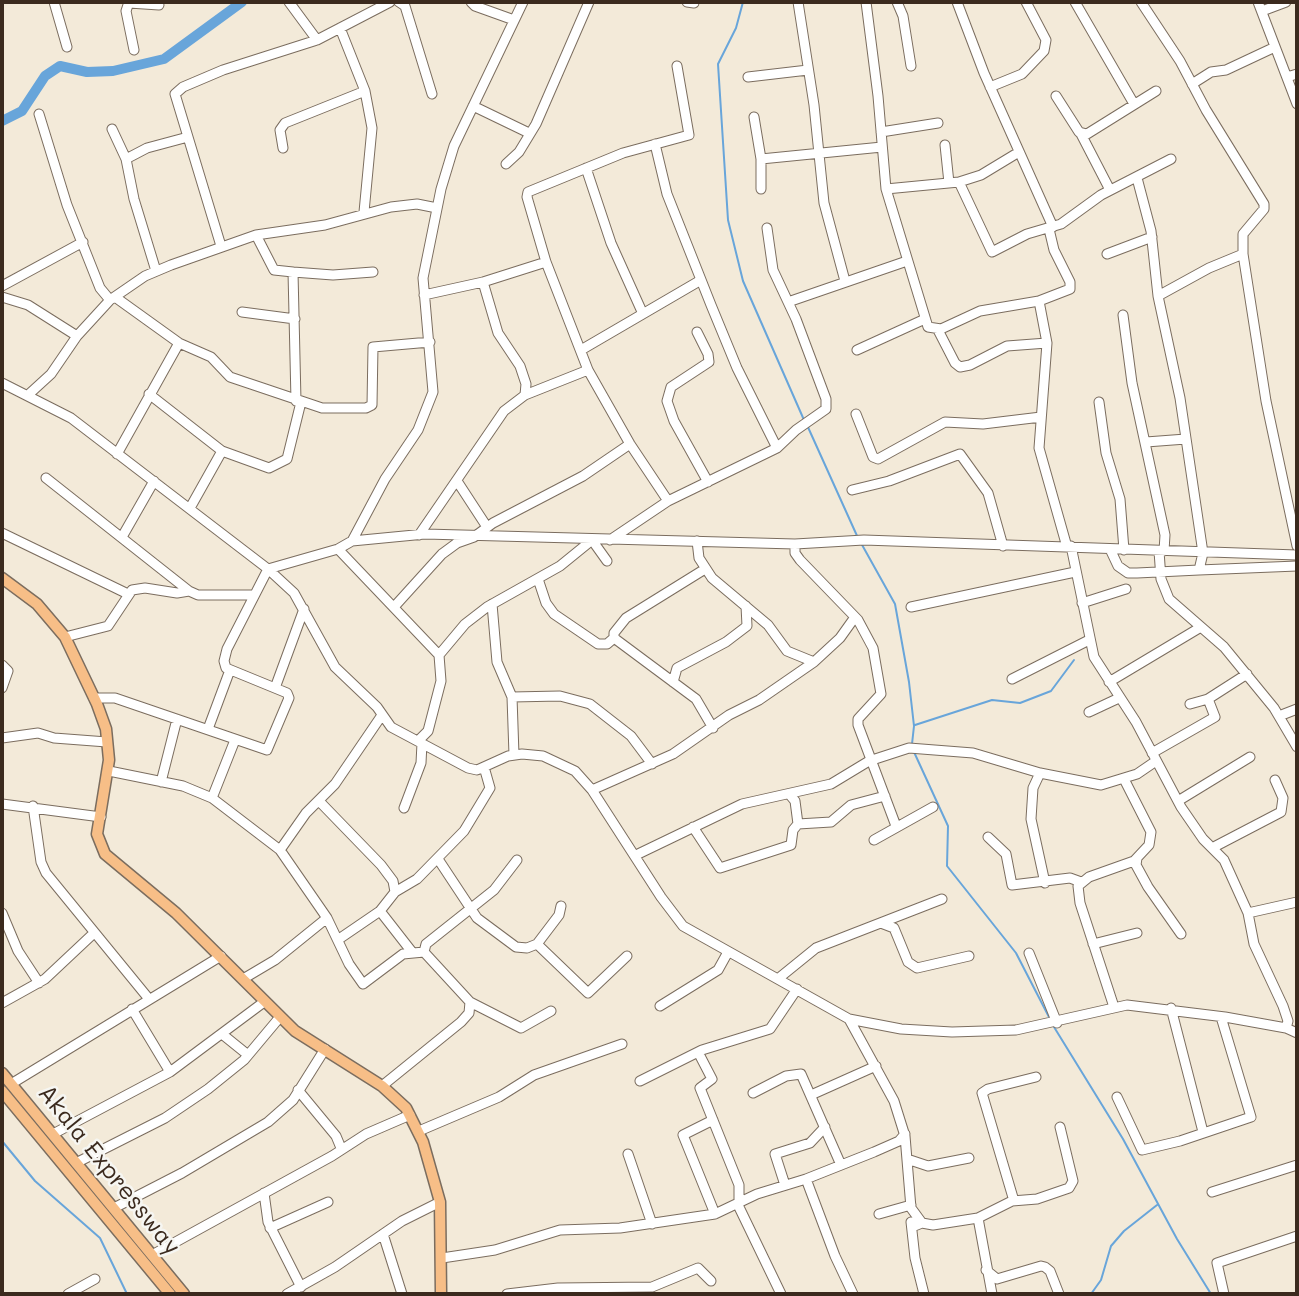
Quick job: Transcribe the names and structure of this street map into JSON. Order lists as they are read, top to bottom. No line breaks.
{"streets":{"main road":["Akala Expressway"]}}
